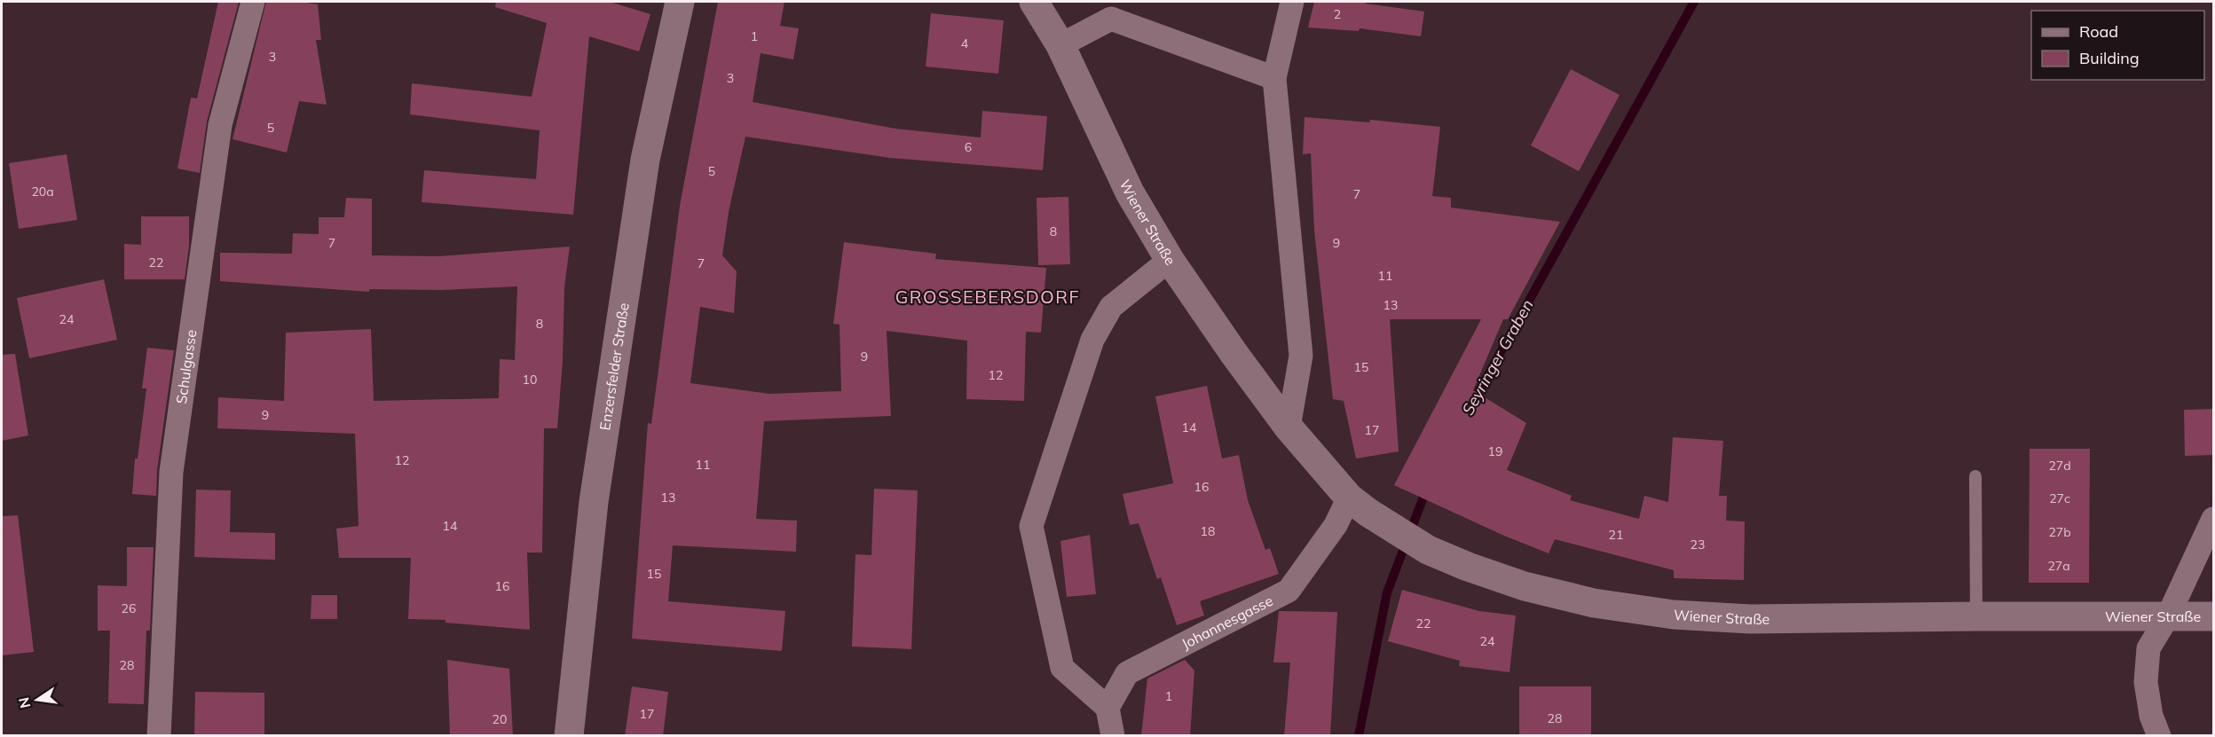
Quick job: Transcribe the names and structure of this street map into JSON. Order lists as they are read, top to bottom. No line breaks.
{"streets":{"street":["Wiener Straße","Schulgasse","Enzersfelder Straße","Johannesgasse"]},"crossings":[["Wiener Straße","Johannesgasse"]],"districts":["GROSSEBERSDORF"],"water":["Seyringer Graben"],"house_numbers":["2","1","4","3","3","5","6","5","20a","7","8","7","9","22","7","11","13","24","8","9","15","12","10","9","14","17","19","12","11","27d","16","13","27c","14","18","27b","21","23","27a","15","16","26","22","24","28","1","17","28","20"],"legend":["Road","Building"],"north":"left"}
